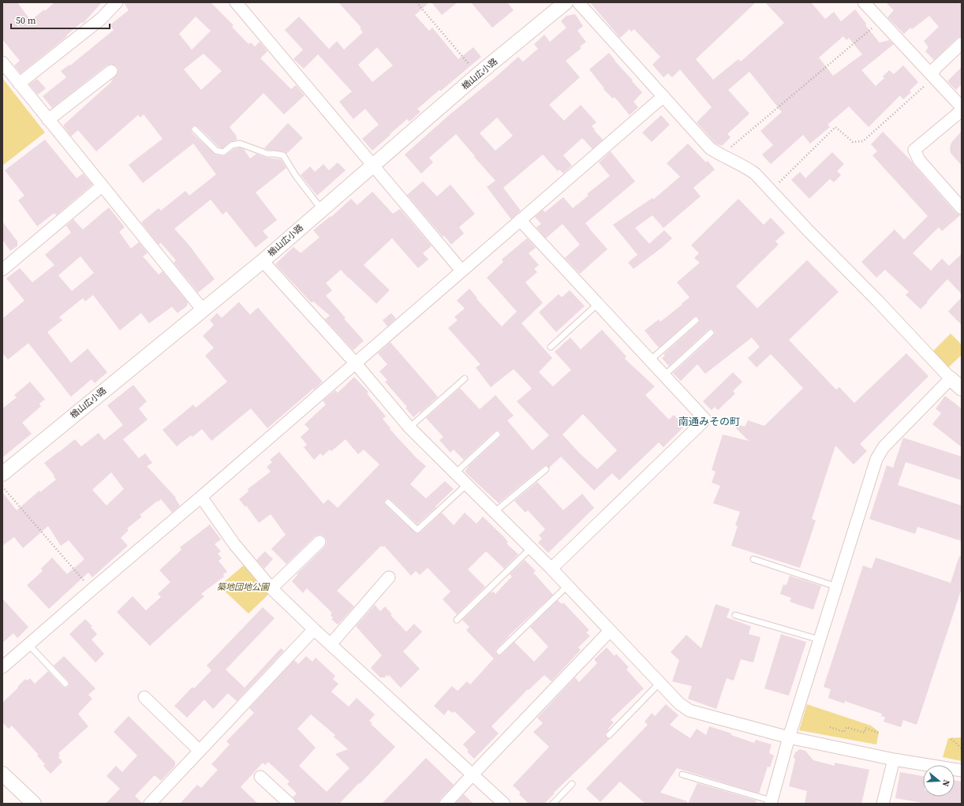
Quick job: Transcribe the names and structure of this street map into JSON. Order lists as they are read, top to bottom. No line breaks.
{"streets":{"street":["楢山広小路"]},"districts":["南通みその町"],"parks":["築地団地公園"],"scale_bar":"50 m","north":"right"}
